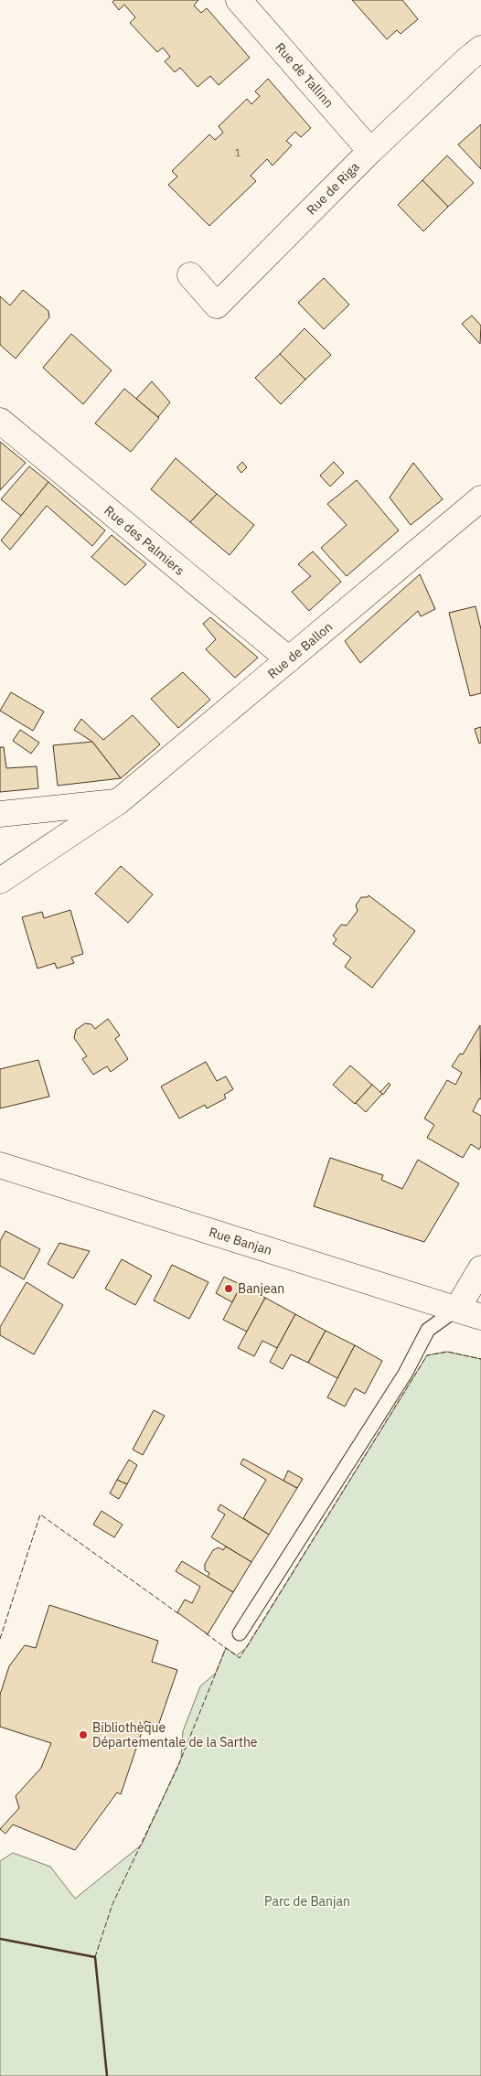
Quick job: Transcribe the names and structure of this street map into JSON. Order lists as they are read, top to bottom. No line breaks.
{"streets":{"street":["Rue de Tallinn","Rue de Riga","Rue des Palmiers","Rue de Ballon","Rue Banjan"]},"crossings":[["Rue de Tallinn","Rue de Riga"],["Rue des Palmiers","Rue de Ballon"]],"parks":["Parc de Banjan"],"places":["Banjean","Bibliothèque Départementale de la Sarthe"],"house_numbers":["1"]}
